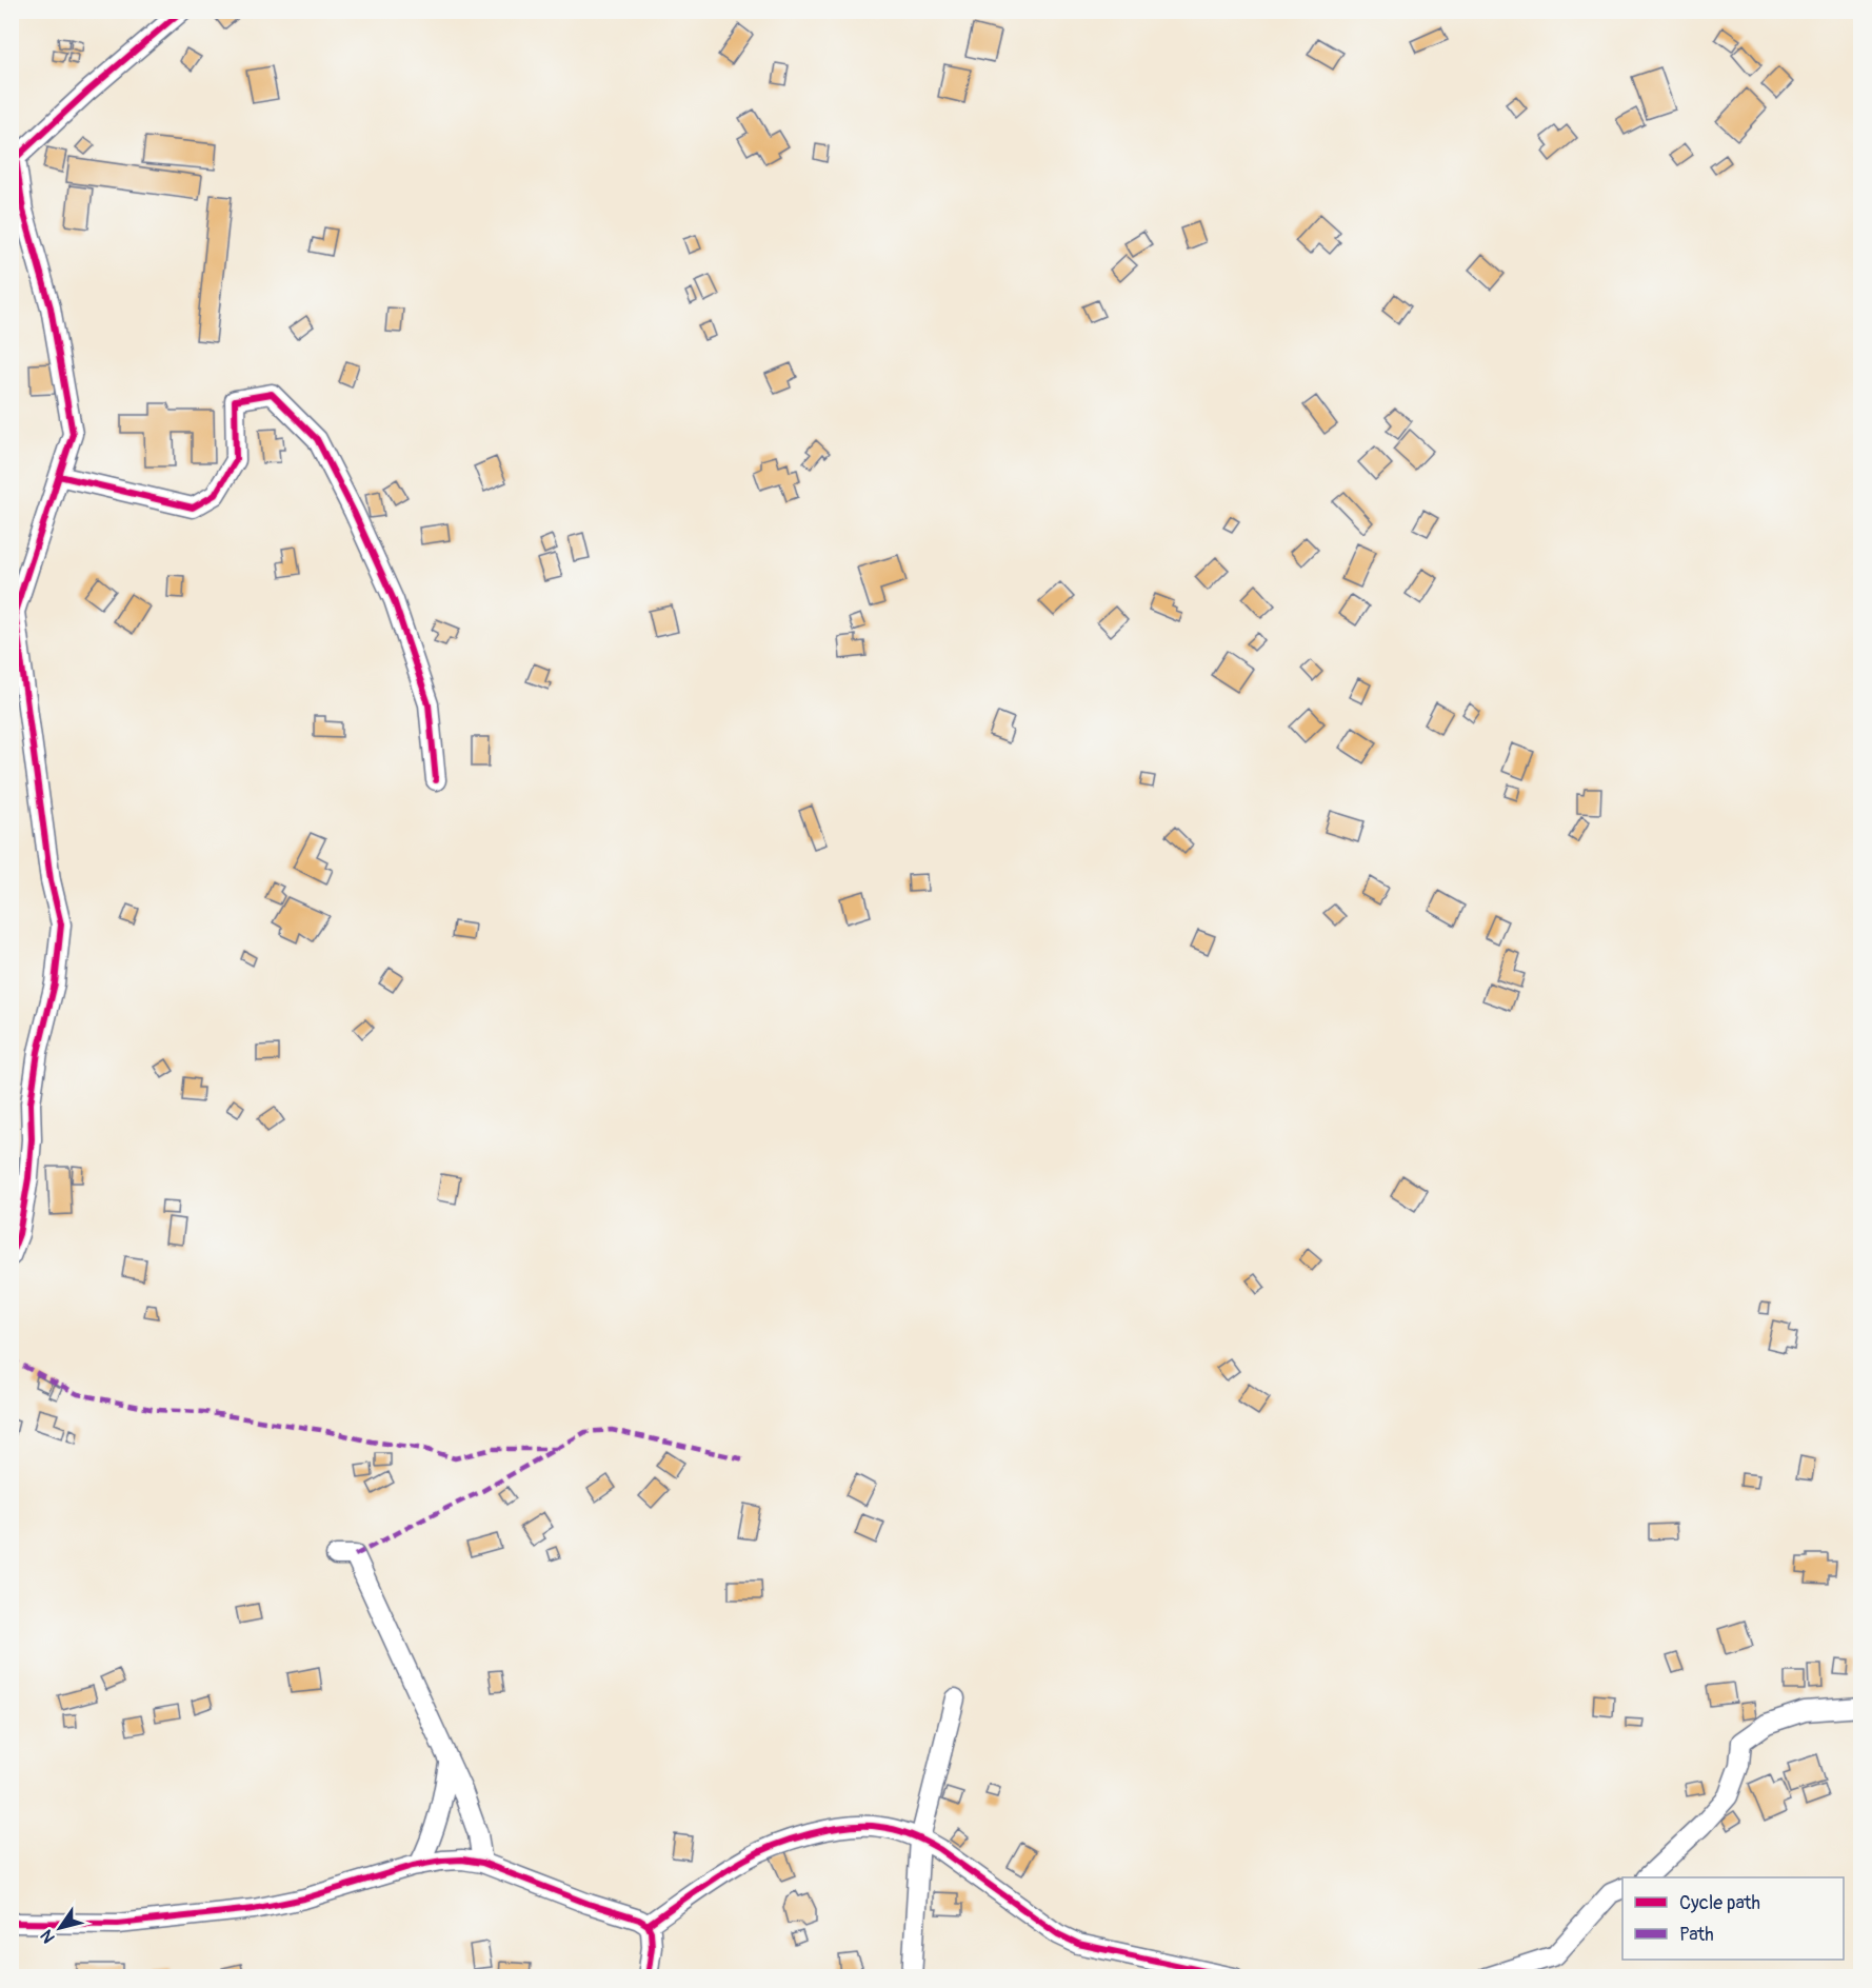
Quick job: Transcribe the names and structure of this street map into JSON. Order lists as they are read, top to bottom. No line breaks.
{"legend":["Cycle path","Path"],"north":"bottom left"}
